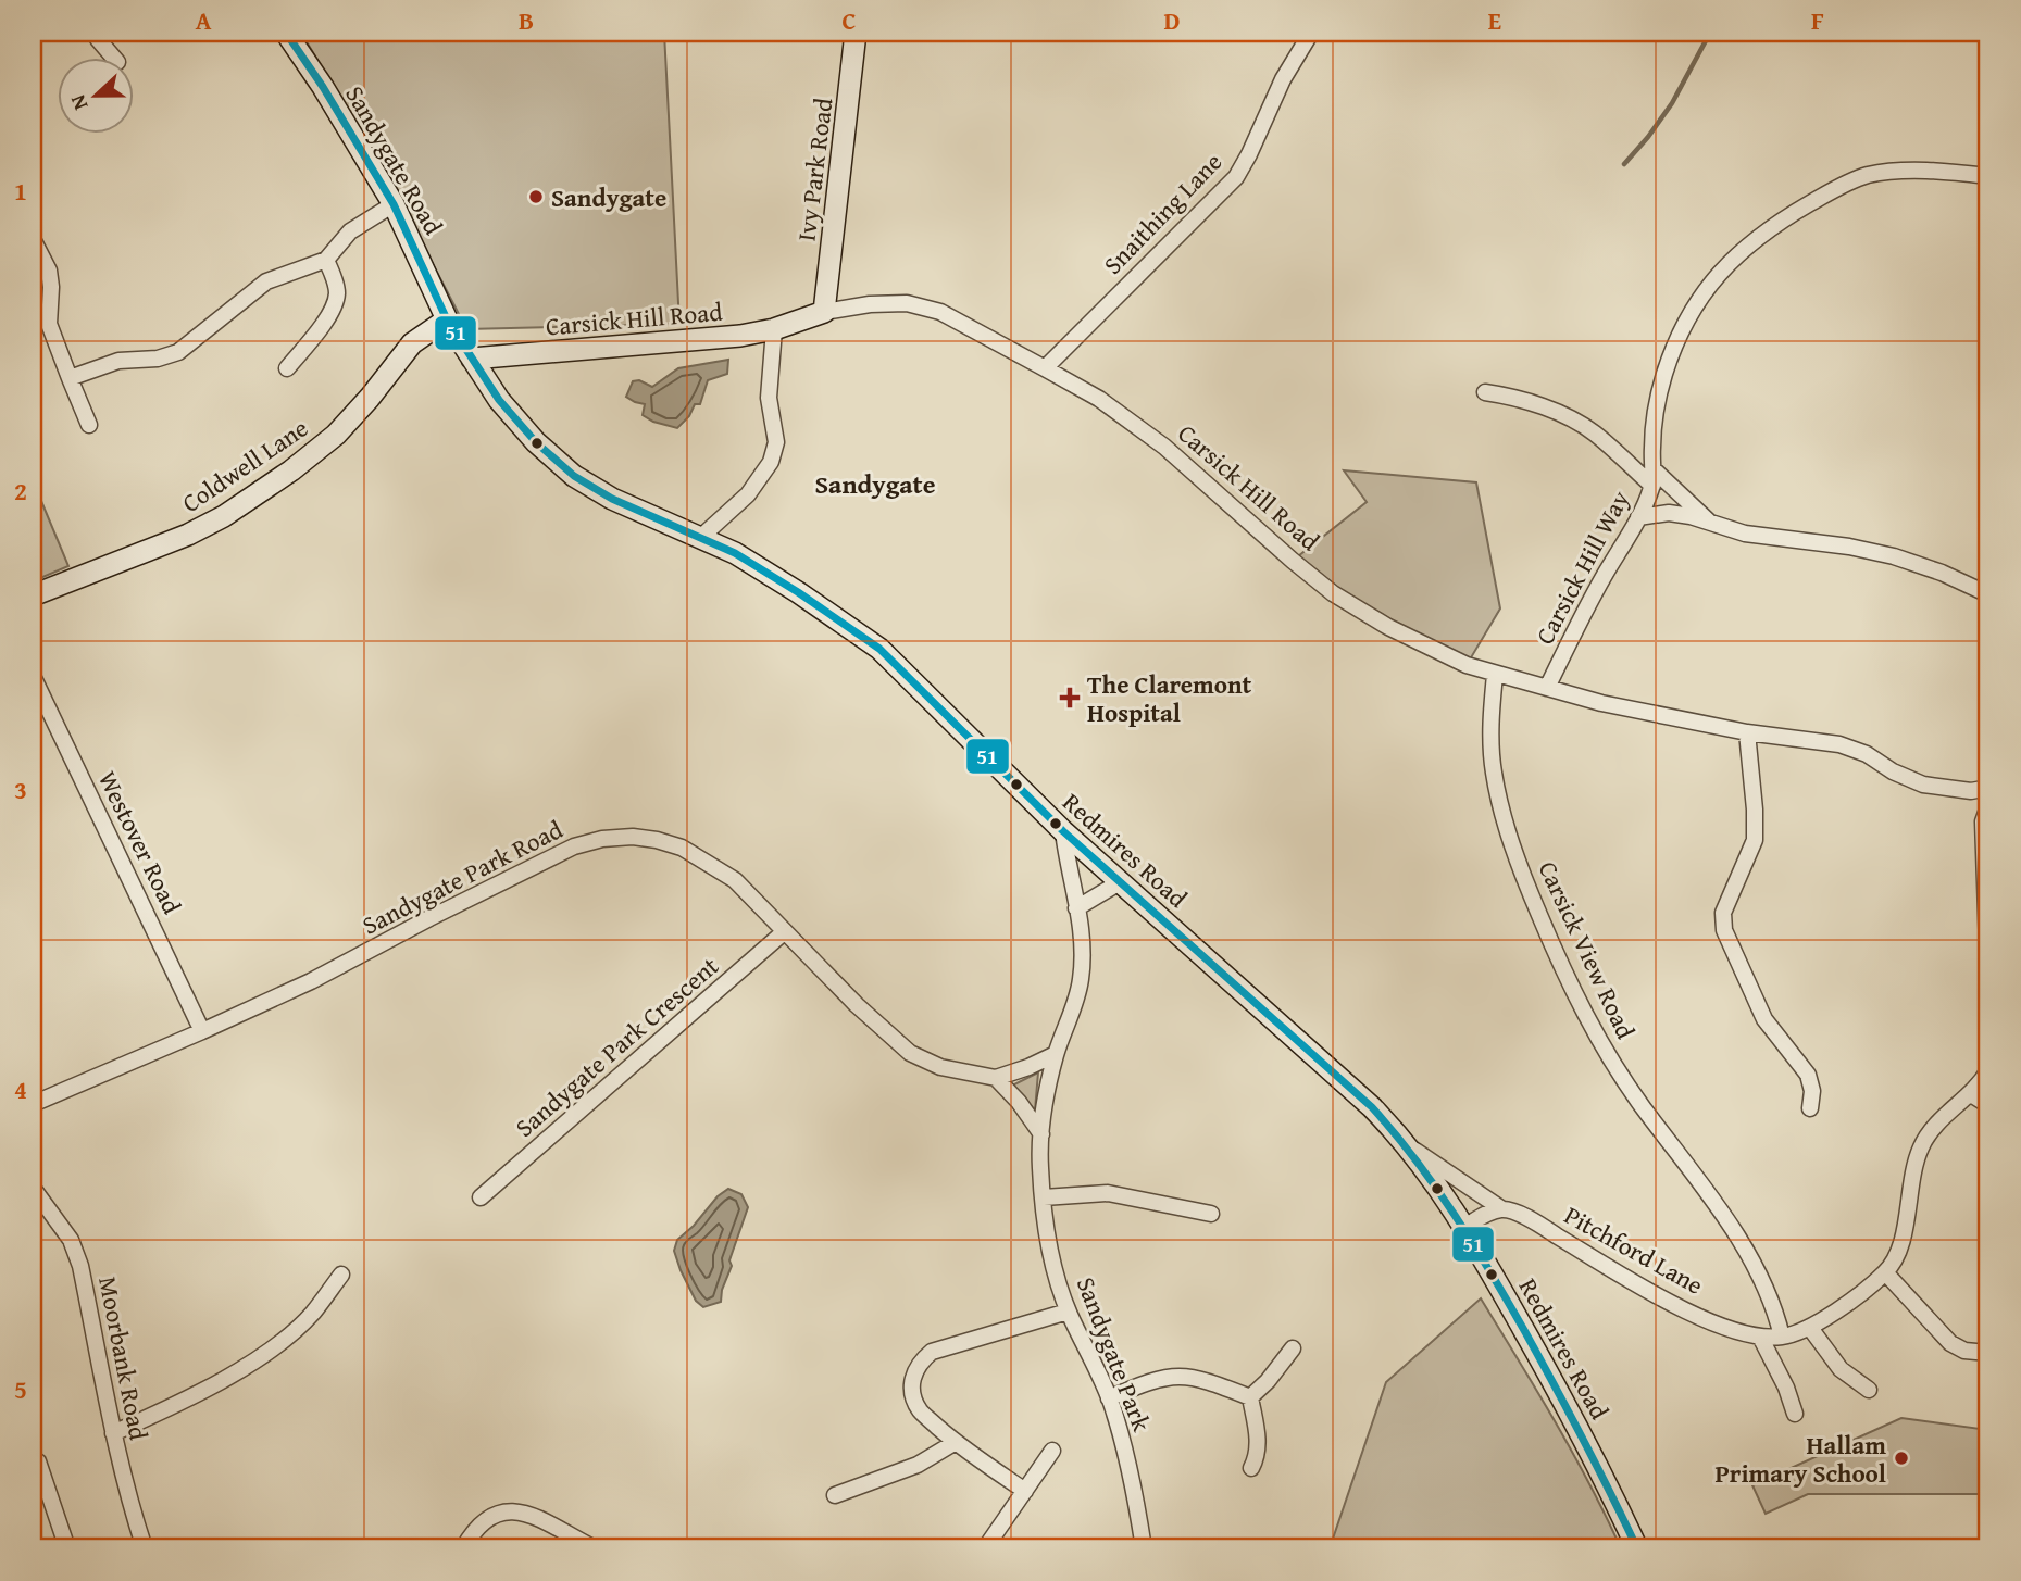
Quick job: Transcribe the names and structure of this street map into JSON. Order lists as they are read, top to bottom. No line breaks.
{"streets":{"street":["Sandygate Road","Ivy Park Road","Snaithing Lane","Carsick Hill Road","Coldwell Lane","Carsick Hill Way","Westover Road","Redmires Road","Sandygate Park Road","Carsick View Road","Sandygate Park Crescent","Pitchford Lane","Sandygate Park","Moorbank Road"]},"crossings":[["Sandygate Road","Coldwell Lane"],["Sandygate Road","Redmires Road"],["Ivy Park Road","Carsick Hill Road"],["Snaithing Lane","Carsick Hill Road"],["Carsick Hill Road","Carsick Hill Way"],["Carsick Hill Road","Redmires Road"],["Carsick Hill Road","Carsick View Road"],["Coldwell Lane","Redmires Road"],["Westover Road","Sandygate Park Road"],["Redmires Road","Sandygate Park"],["Sandygate Park Road","Sandygate Park Crescent"],["Carsick View Road","Pitchford Lane"]],"districts":["Sandygate"],"places":{"other":["Sandygate","Hallam Primary School"],"health":["The Claremont Hospital"]},"lines":["transit line 51"],"north":"left","grid":{"columns":["A","B","C","D","E","F"],"rows":["1","2","3","4","5"]}}
